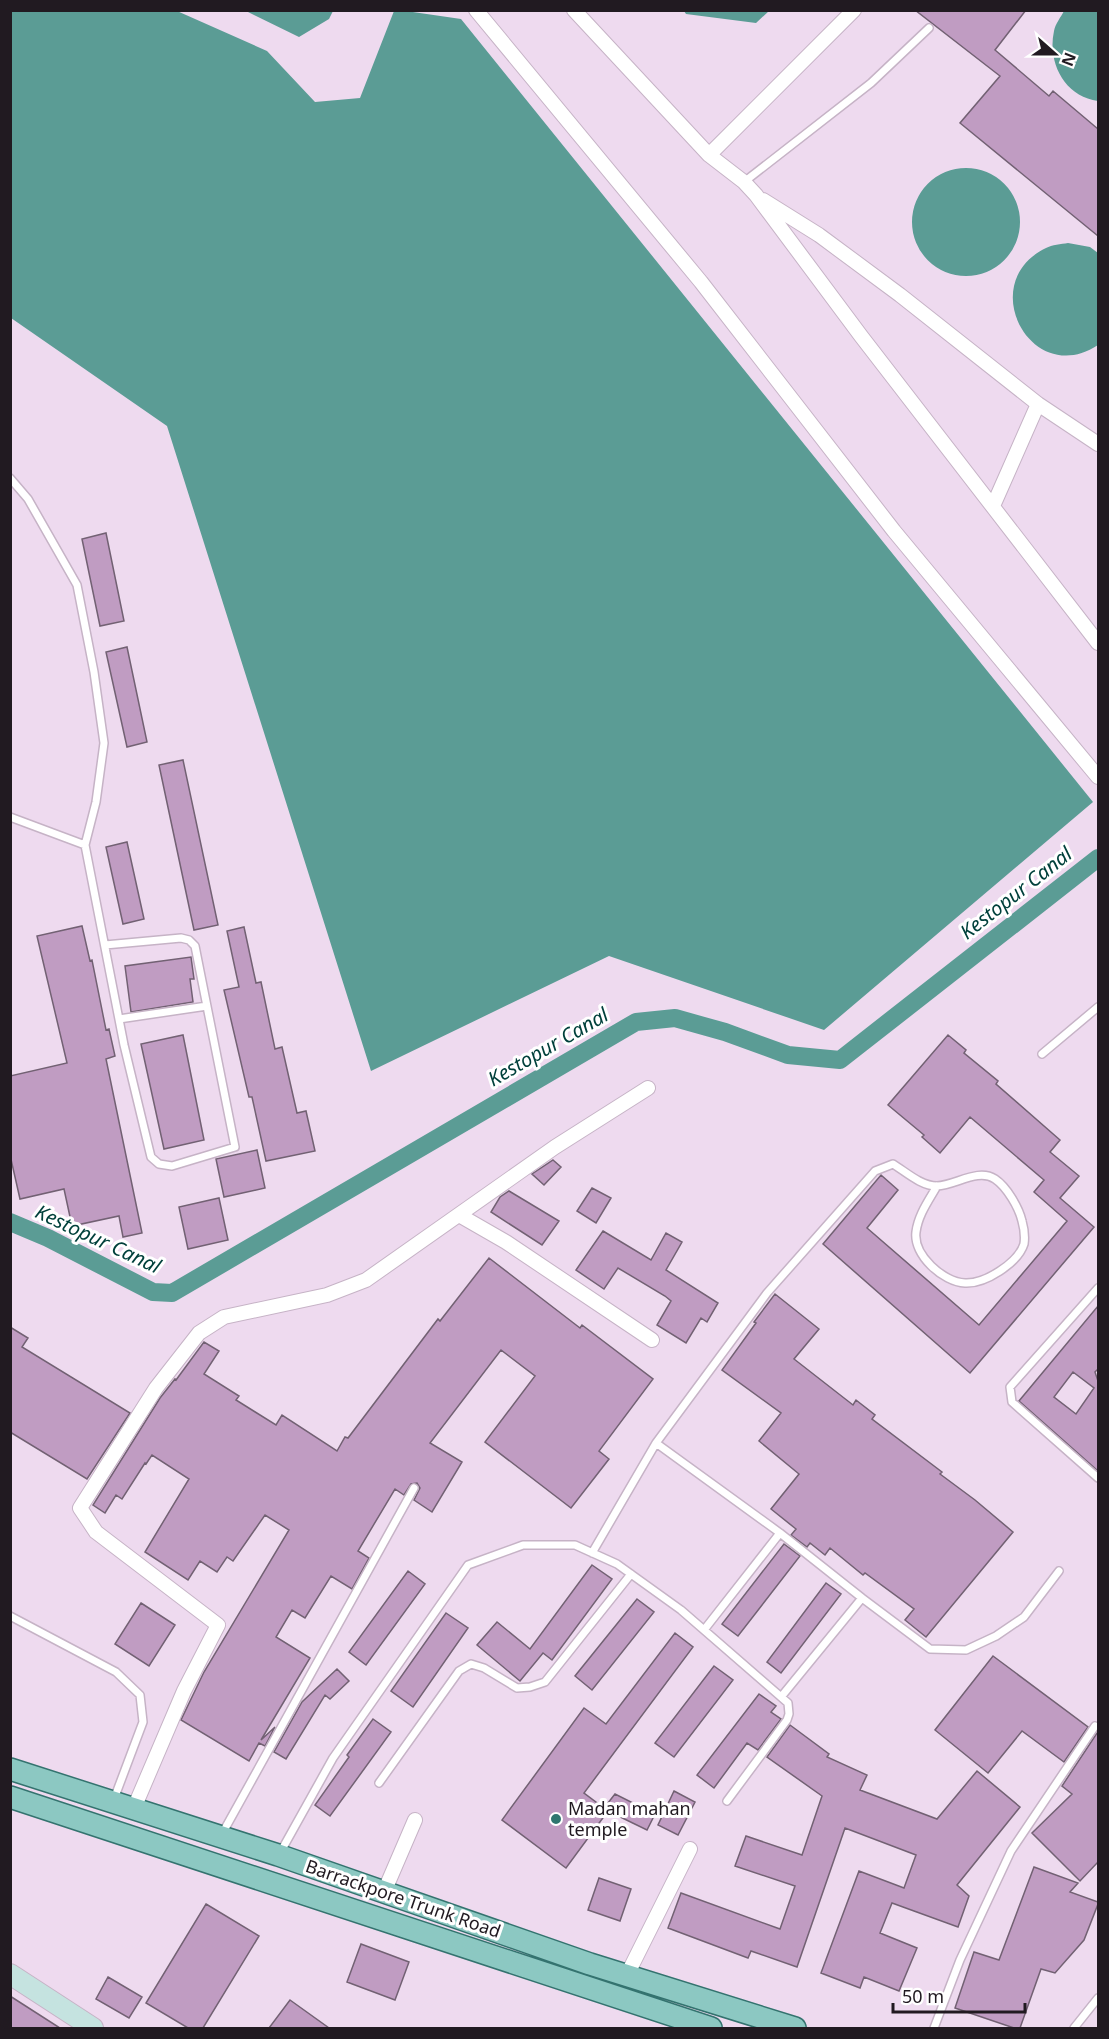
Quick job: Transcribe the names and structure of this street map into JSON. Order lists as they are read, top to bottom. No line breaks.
{"streets":{"main road":["Barrackpore Trunk Road"]},"water":["Kestopur Canal"],"places":["Madan mahan temple"],"scale_bar":"50 m","north":"right"}
